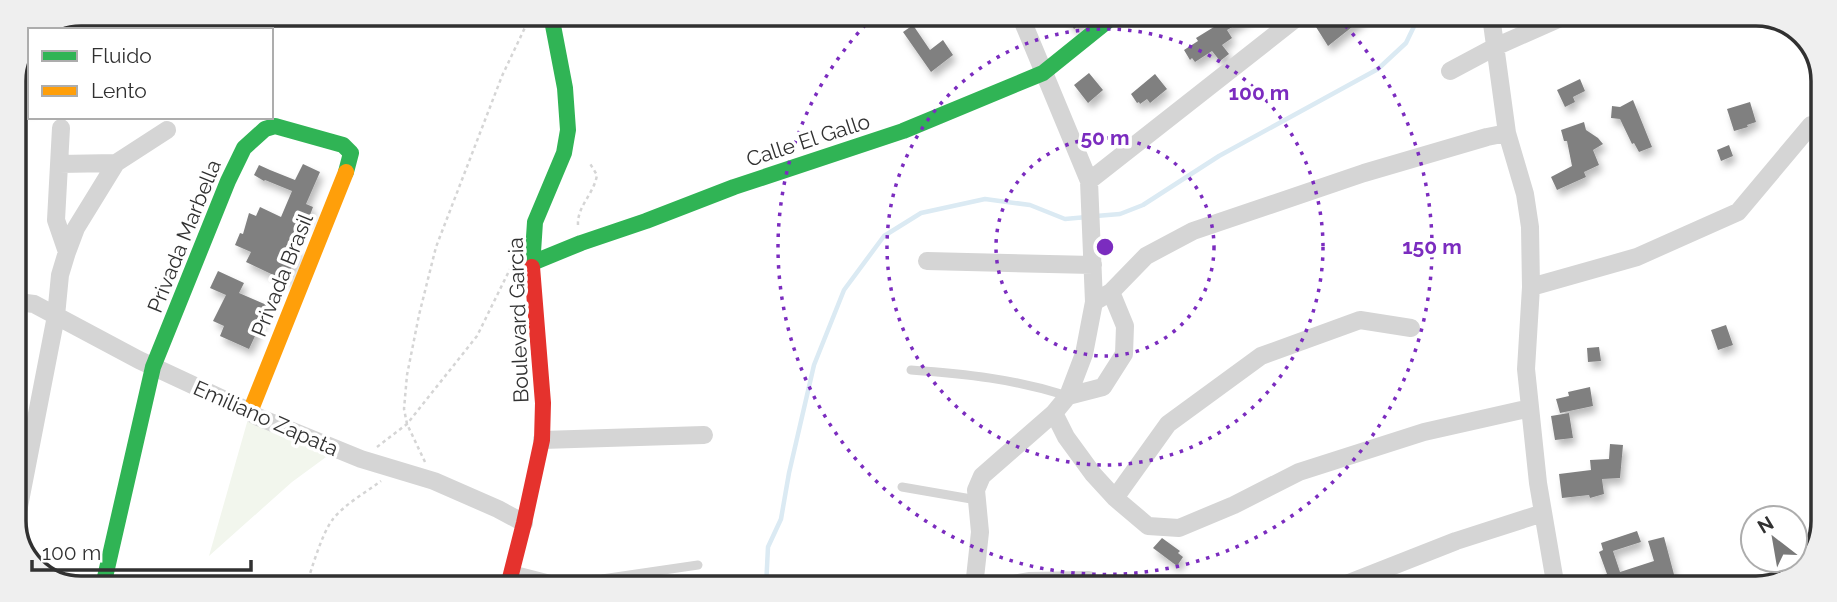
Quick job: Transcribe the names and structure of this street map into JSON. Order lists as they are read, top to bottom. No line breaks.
{"streets":{"street":["Calle El Gallo","Privada Marbella","Privada Brasil","Boulevard Garcia","Emiliano Zapata"]},"crossings":[["Calle El Gallo","Boulevard Garcia"],["Privada Marbella","Privada Brasil"],["Privada Marbella","Emiliano Zapata"],["Privada Brasil","Emiliano Zapata"],["Boulevard Garcia","Emiliano Zapata"]],"legend":["Fluido","Lento"],"scale_bar":"100 m","north":"top left","rings":["100 m","50 m","150 m"]}
